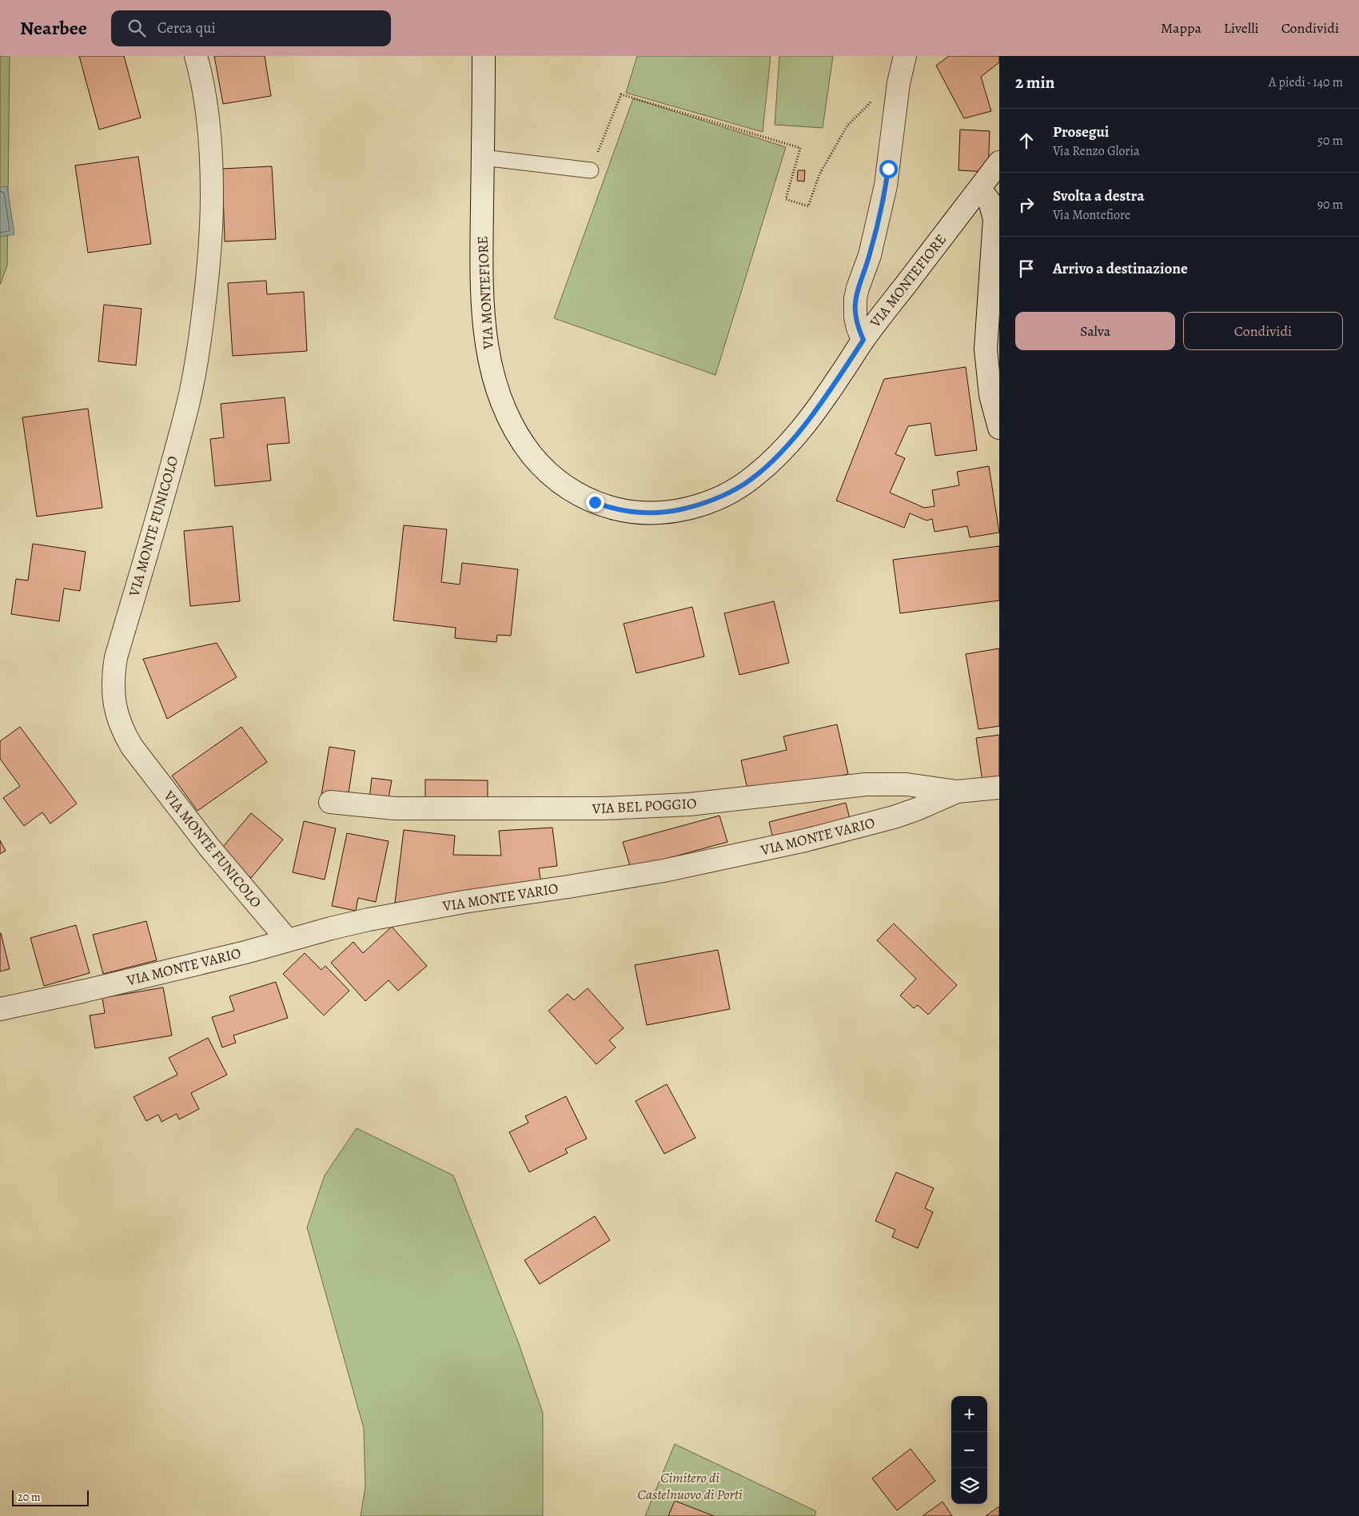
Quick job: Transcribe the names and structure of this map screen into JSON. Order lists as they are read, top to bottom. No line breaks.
{"streets":{"street":["VIA MONTEFIORE","VIA MONTE FUNICOLO","VIA BEL POGGIO","VIA MONTE VARIO"]},"crossings":[["VIA MONTE FUNICOLO","VIA MONTE VARIO"],["VIA BEL POGGIO","VIA MONTE VARIO"]],"parks":["Cimitero di Castelnuovo di Porti"],"scale_bar":"20 m","page":{"header":"Nearbee","search":"Cerca qui","nav":["Mappa","Livelli","Condividi"],"heading":["2 min","A piedi · 140 m"],"list":[["Prosegui","Via Renzo Gloria","50 m"],["Svolta a destra","Via Montefiore","90 m"],"Arrivo a destinazione"],"buttons":["Salva","Condividi"],"map_buttons":["+","−"],"scale":"20 m"}}
